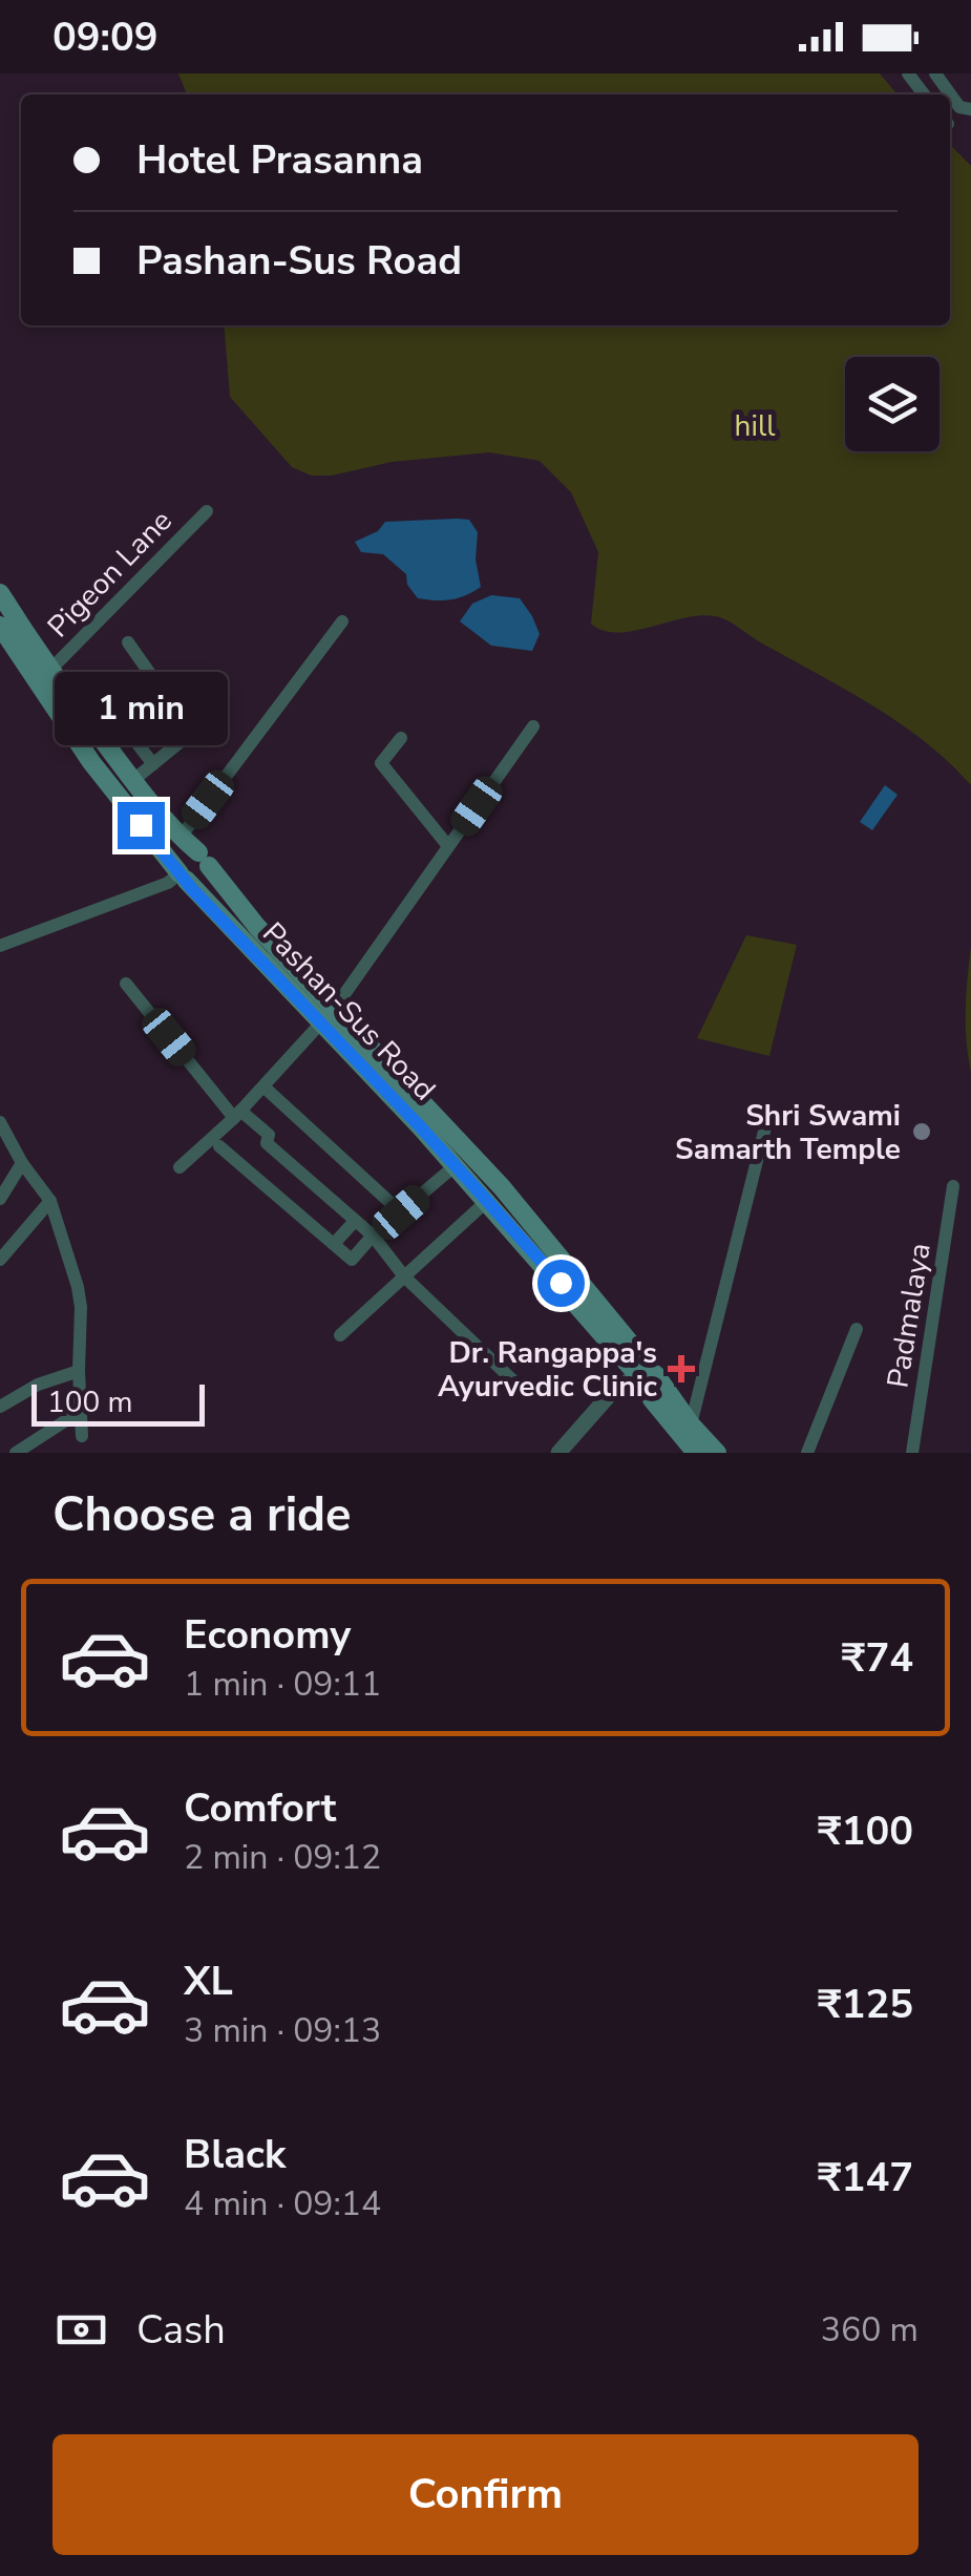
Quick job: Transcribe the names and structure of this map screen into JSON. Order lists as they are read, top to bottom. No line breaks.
{"streets":{"main road":["Pashan-Sus Road"],"street":["Pigeon Lane","Padmalaya"]},"crossings":[["Pigeon Lane","Pashan-Sus Road"]],"parks":["hill"],"places":{"other":["Shri Swami Samarth Temple"],"health":["Dr. Rangappa's Ayurvedic Clinic"]},"scale_bar":"100 m","page":{"status":"09:09","banner":["Hotel Prasanna","Pashan-Sus Road"],"bubble":"1 min","scale":"100 m","heading":"Choose a ride","list":[{"name":"Economy","note":"1 min · 09:11","value":"₹74"},{"name":"Comfort","note":"2 min · 09:12","value":"₹100"},{"name":"XL","note":"3 min · 09:13","value":"₹125"},{"name":"Black","note":"4 min · 09:14","value":"₹147"}],"pay":["Cash","360 m"],"buttons":"Confirm"}}
